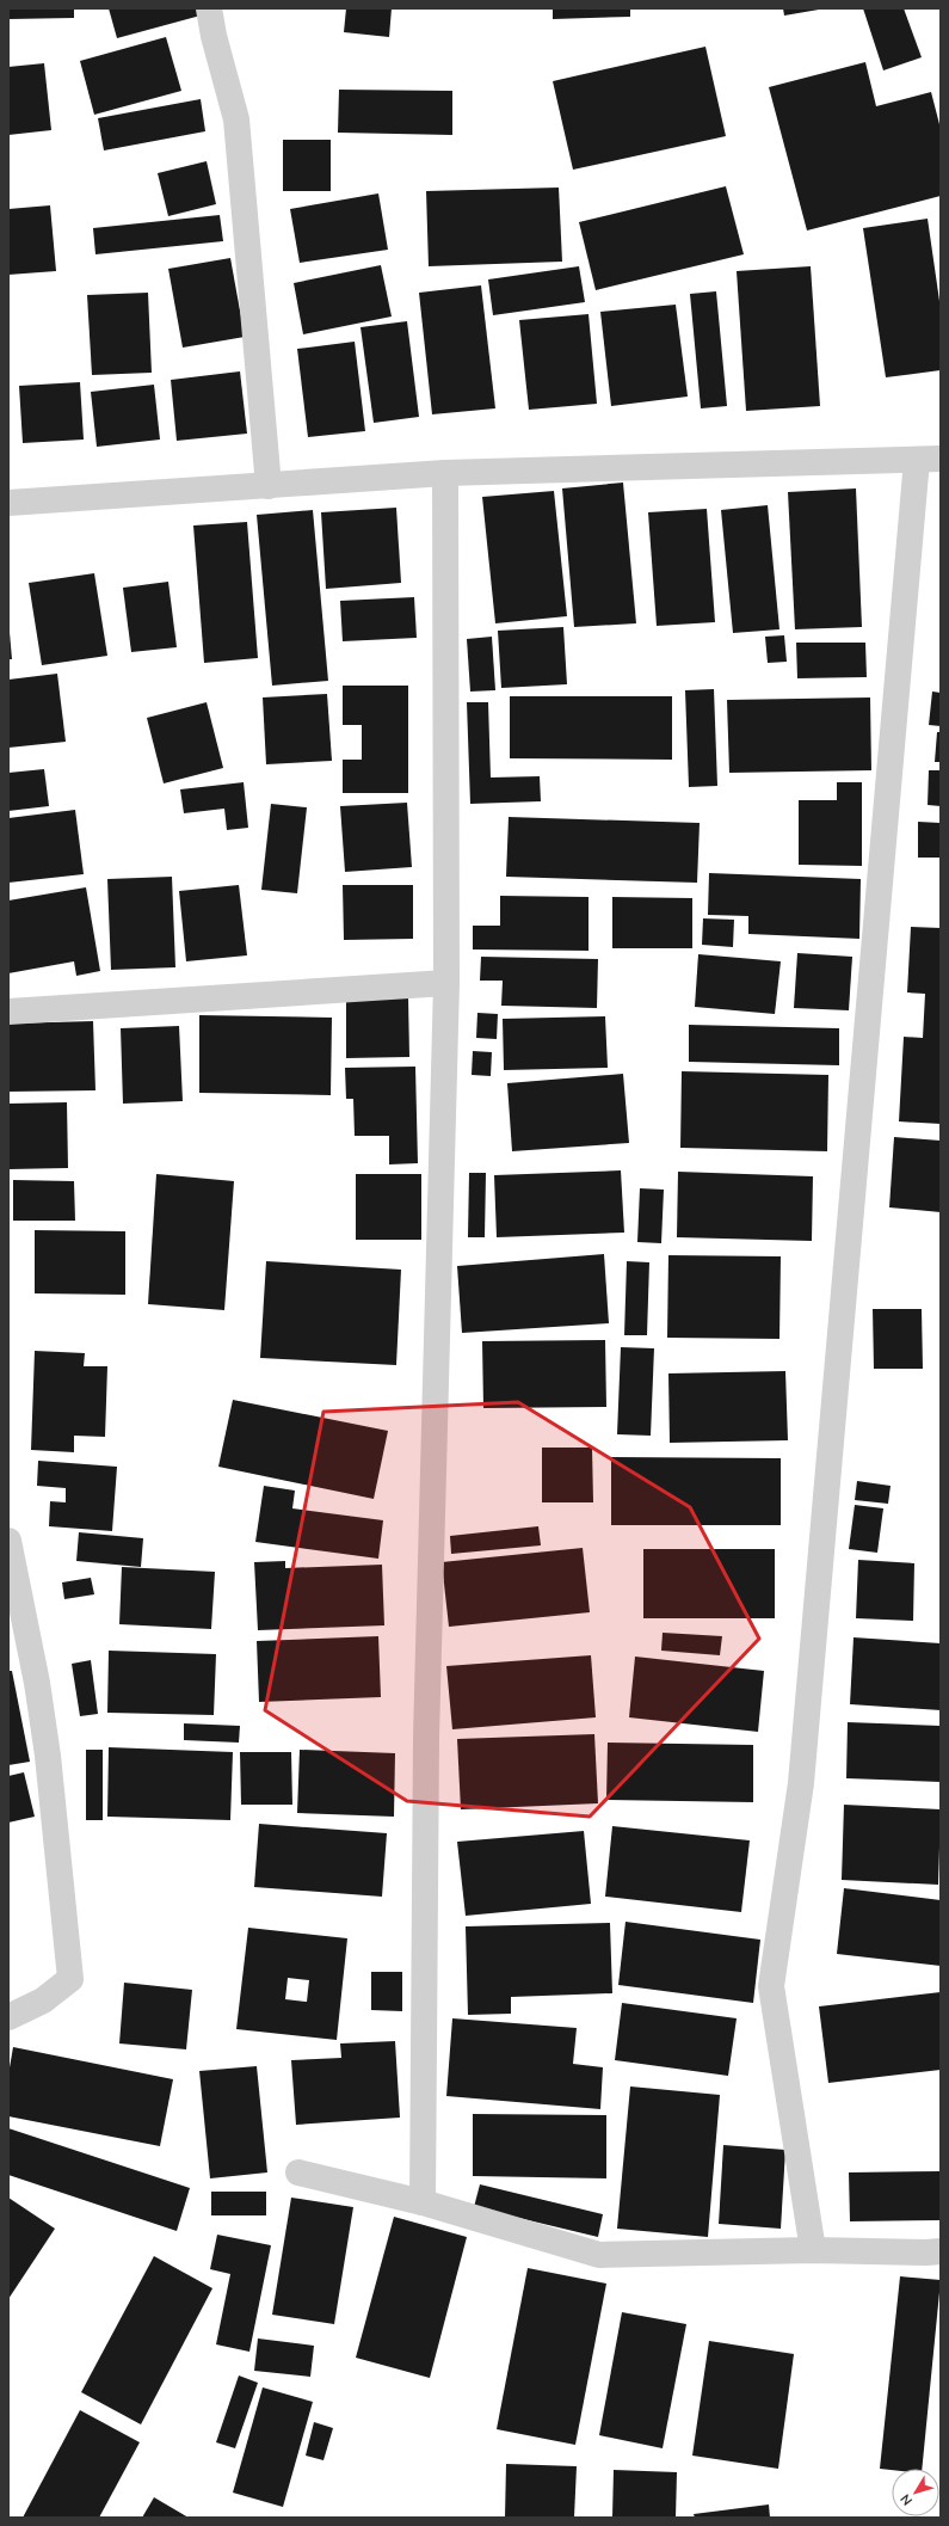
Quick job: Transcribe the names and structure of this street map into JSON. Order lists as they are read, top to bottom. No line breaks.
{"north":"bottom left"}
